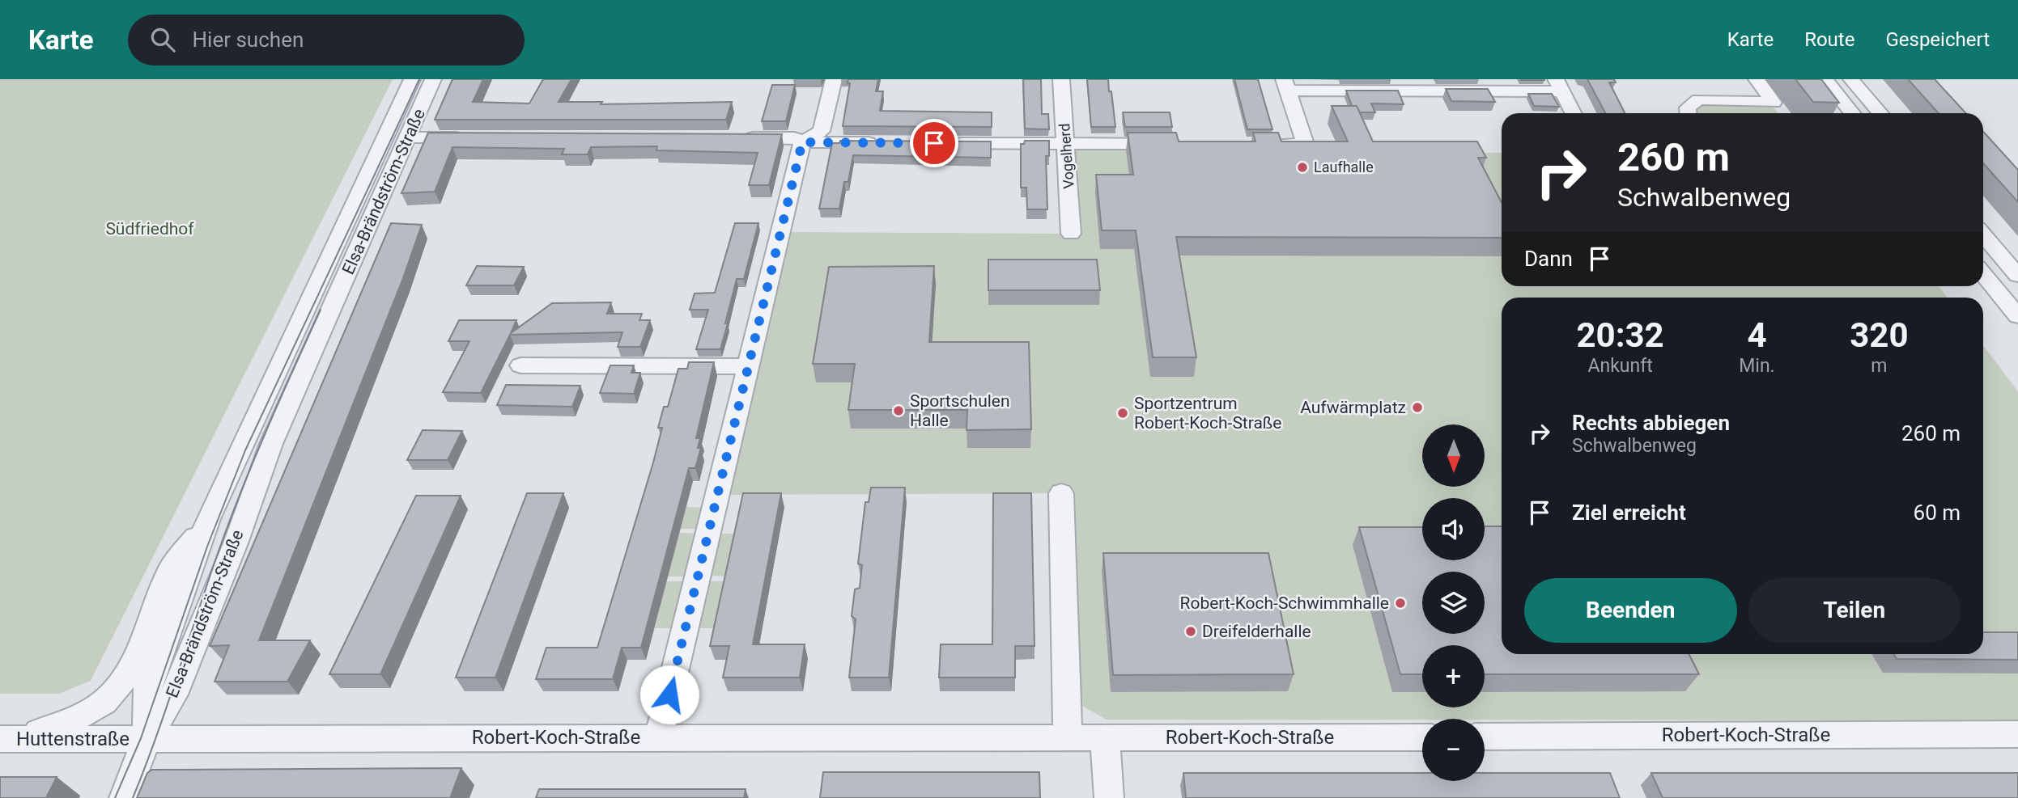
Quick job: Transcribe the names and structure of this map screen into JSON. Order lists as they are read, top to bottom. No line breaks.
{"streets":{"street":["Vogelherd","Elsa-Brändström-Straße","Robert-Koch-Straße","Huttenstraße"]},"crossings":[["Elsa-Brändström-Straße","Robert-Koch-Straße"],["Elsa-Brändström-Straße","Huttenstraße"],["Robert-Koch-Straße","Huttenstraße"]],"parks":["Südfriedhof"],"places":["Laufhalle","Aufwärmplatz","Sportschulen Halle","Sportzentrum Robert-Koch-Straße","Robert-Koch-Schwimmhalle","Dreifelderhalle"],"north":"bottom","page":{"header":"Karte","search":"Hier suchen","nav":["Karte","Route","Gespeichert"],"turn":["260 m","Schwalbenweg"],"then":"Dann","eta":["20:32","Ankunft","4","Min.","320","m"],"list":[{"name":"Rechts abbiegen","note":"Schwalbenweg","value":"260 m"},{"name":"Ziel erreicht","value":"60 m"}],"map_buttons":["+","−"],"buttons":["Beenden","Teilen"]}}
